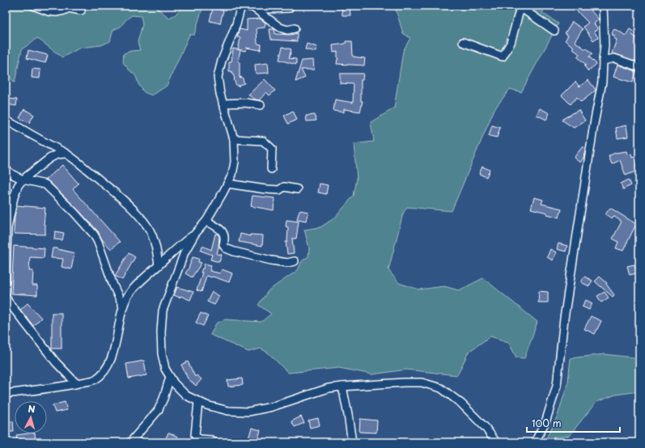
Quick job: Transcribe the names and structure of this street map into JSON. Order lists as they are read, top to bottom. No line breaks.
{"scale_bar":"100 m","north":"top"}
